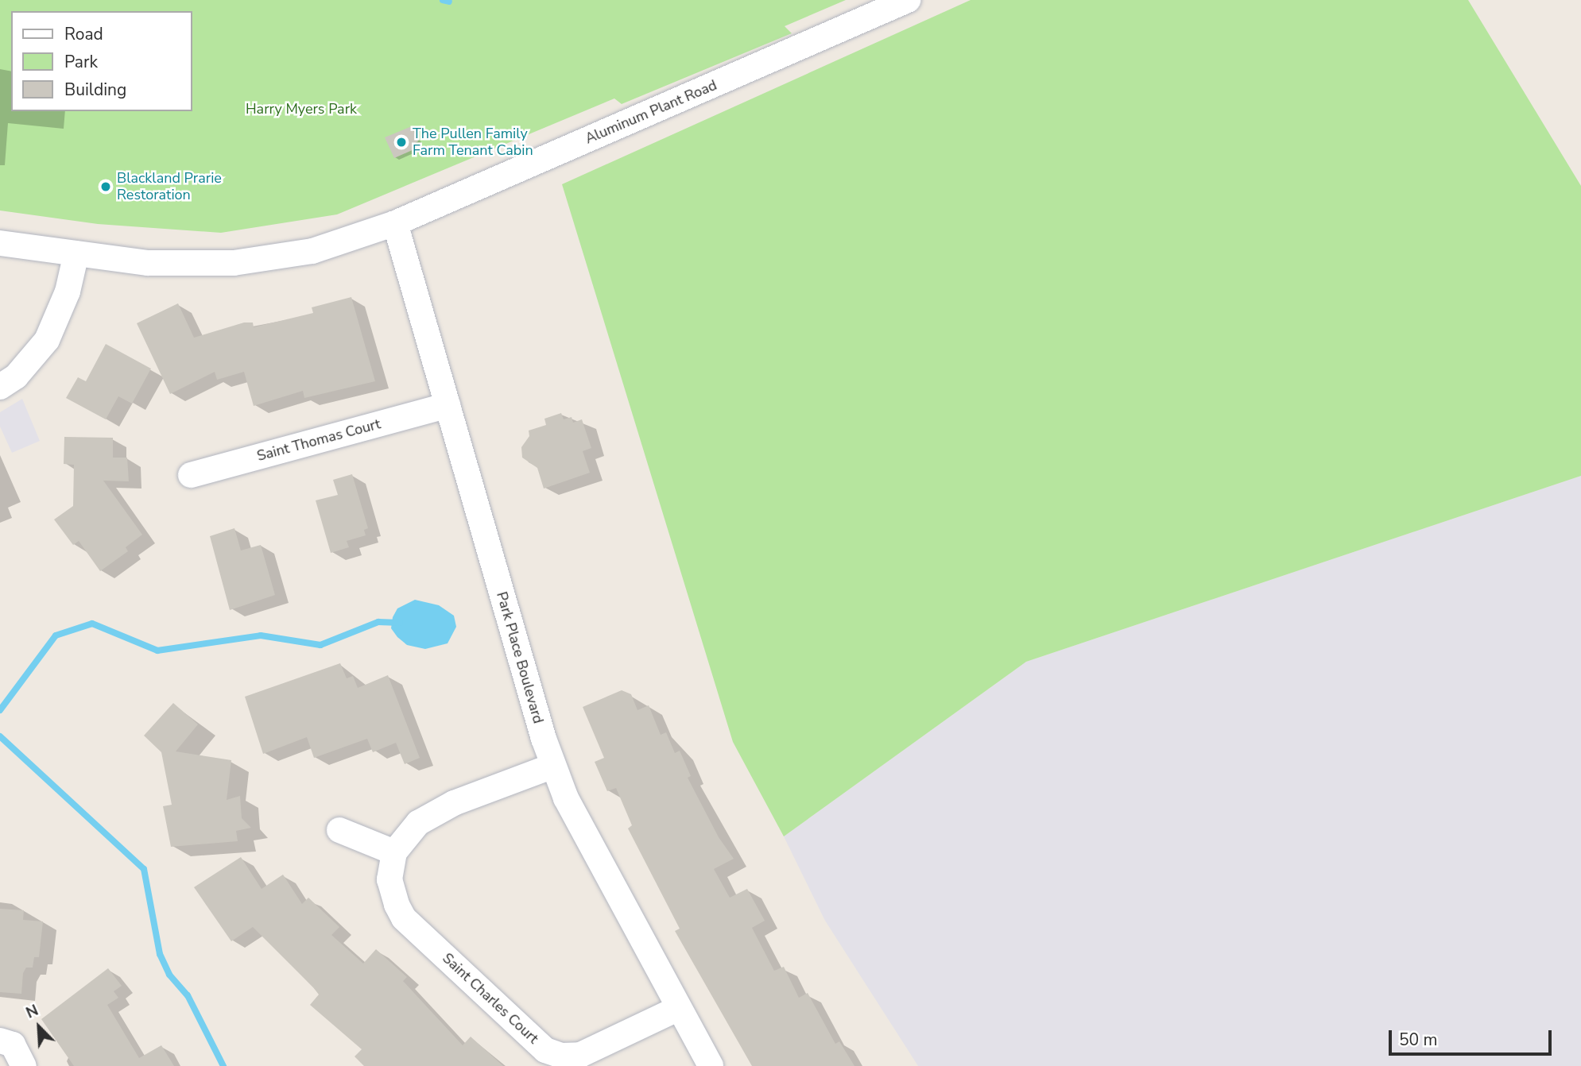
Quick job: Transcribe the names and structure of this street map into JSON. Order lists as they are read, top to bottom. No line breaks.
{"streets":{"street":["Aluminum Plant Road","Saint Thomas Court","Park Place Boulevard","Saint Charles Court"]},"crossings":[["Aluminum Plant Road","Park Place Boulevard"],["Saint Thomas Court","Park Place Boulevard"],["Park Place Boulevard","Saint Charles Court"]],"parks":["Harry Myers Park"],"places":["The Pullen Family Farm Tenant Cabin","Blackland Prarie Restoration"],"legend":["Road","Park","Building"],"scale_bar":"50 m","north":"top left"}
